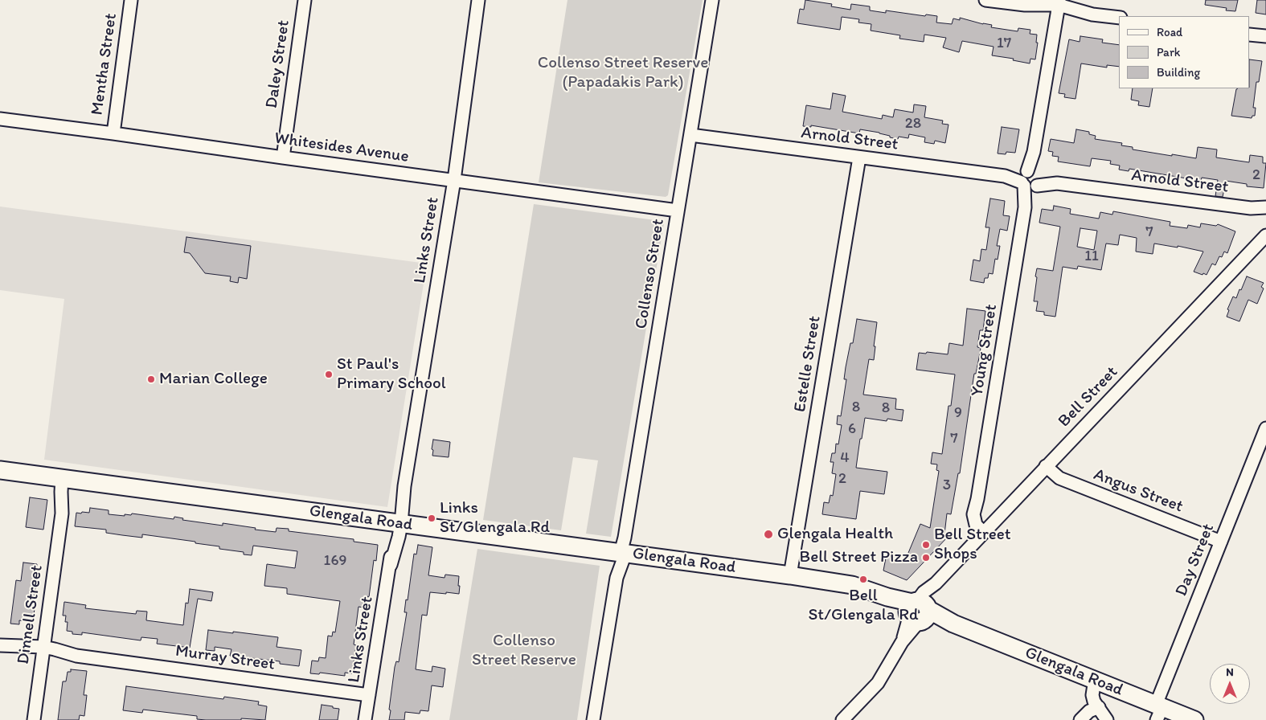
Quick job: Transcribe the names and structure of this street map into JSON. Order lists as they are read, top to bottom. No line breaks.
{"streets":{"street":["Mentha Street","Daley Street","Arnold Street","Whitesides Avenue","Links Street","Collenso Street","Young Street","Estelle Street","Bell Street","Angus Street","Glengala Road","Day Street","Dinnell Street","Murray Street"]},"crossings":[["Mentha Street","Whitesides Avenue"],["Daley Street","Whitesides Avenue"],["Arnold Street","Collenso Street"],["Arnold Street","Young Street"],["Arnold Street","Estelle Street"],["Whitesides Avenue","Links Street"],["Whitesides Avenue","Collenso Street"],["Links Street","Glengala Road"],["Links Street","Murray Street"],["Collenso Street","Glengala Road"],["Young Street","Bell Street"],["Estelle Street","Glengala Road"],["Bell Street","Angus Street"],["Bell Street","Glengala Road"],["Angus Street","Day Street"],["Glengala Road","Day Street"],["Glengala Road","Dinnell Street"],["Dinnell Street","Murray Street"]],"parks":["Collenso Street Reserve (Papadakis Park)","Collenso Street Reserve"],"places":["St Paul's Primary School","Marian College","Links St/Glengala Rd","Glengala Health","Bell Street Shops","Bell Street Pizza","Bell St/Glengala Rd"],"house_numbers":["17","28","2","7","11","8","8","9","6","7","4","2","3","169"],"legend":["Road","Park","Building"],"north":"top"}
